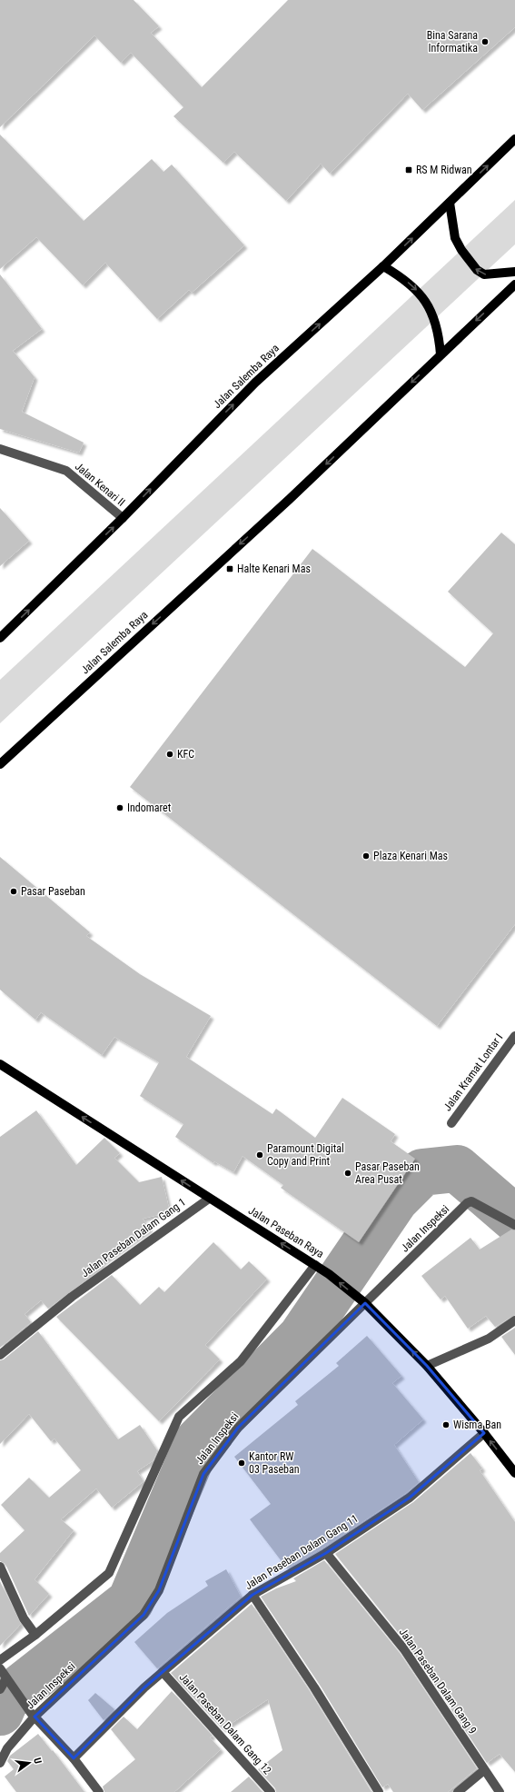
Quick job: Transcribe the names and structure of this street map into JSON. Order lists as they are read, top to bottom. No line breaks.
{"streets":{"main road":["Jalan Salemba Raya","Jalan Paseban Raya"],"street":["Jalan Kenari II","Jalan Kramat Lontar I","Jalan Inspeksi","Jalan Paseban Dalam Gang 1","Jalan Paseban Dalam Gang 11","Jalan Paseban Dalam Gang 9","Jalan Paseban Dalam Gang 12"]},"crossings":[["Jalan Salemba Raya","Jalan Kenari II"],["Jalan Inspeksi","Jalan Paseban Raya"],["Jalan Paseban Raya","Jalan Paseban Dalam Gang 1"],["Jalan Paseban Raya","Jalan Paseban Dalam Gang 11"],["Jalan Paseban Dalam Gang 11","Jalan Paseban Dalam Gang 9"],["Jalan Paseban Dalam Gang 11","Jalan Paseban Dalam Gang 12"]],"one_way":["Jalan Paseban Raya"],"places":{"other":["Bina Sarana Informatika","KFC","Indomaret","Plaza Kenari Mas","Pasar Paseban","Paramount Digital Copy and Print","Pasar Paseban Area Pusat","Wisma Ban","Kantor RW 03 Paseban"],"transit":["RS M Ridwan","Halte Kenari Mas"]},"north":"right"}
